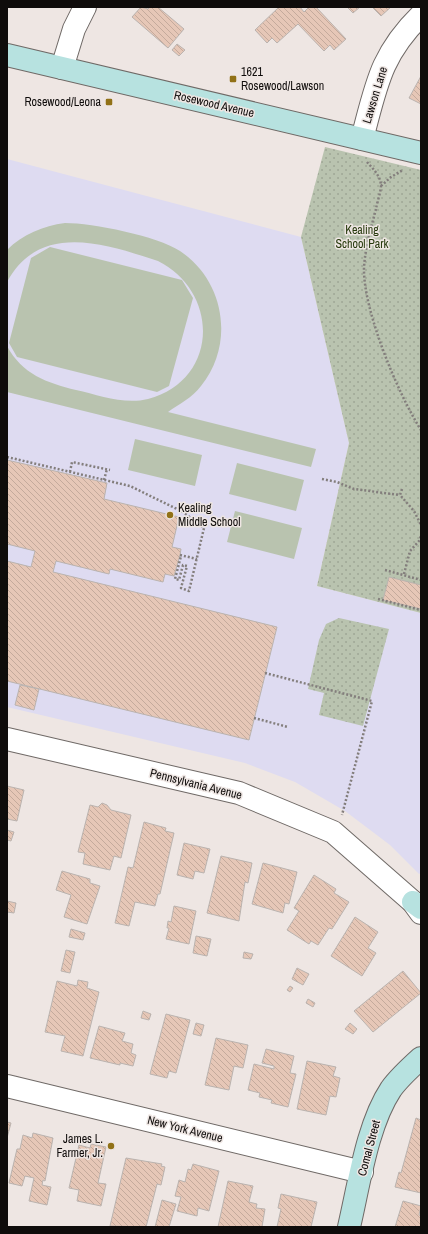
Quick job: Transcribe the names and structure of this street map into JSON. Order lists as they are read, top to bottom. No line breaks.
{"streets":{"street":["Lawson Lane","Rosewood Avenue","Pennsylvania Avenue","New York Avenue","Comal Street"]},"crossings":[["Lawson Lane","Rosewood Avenue"],["New York Avenue","Comal Street"]],"parks":["Kealing School Park"],"places":{"transit":["1621 Rosewood/Lawson","Rosewood/Leona"],"other":["Kealing Middle School","James L. Farmer, Jr."]}}
